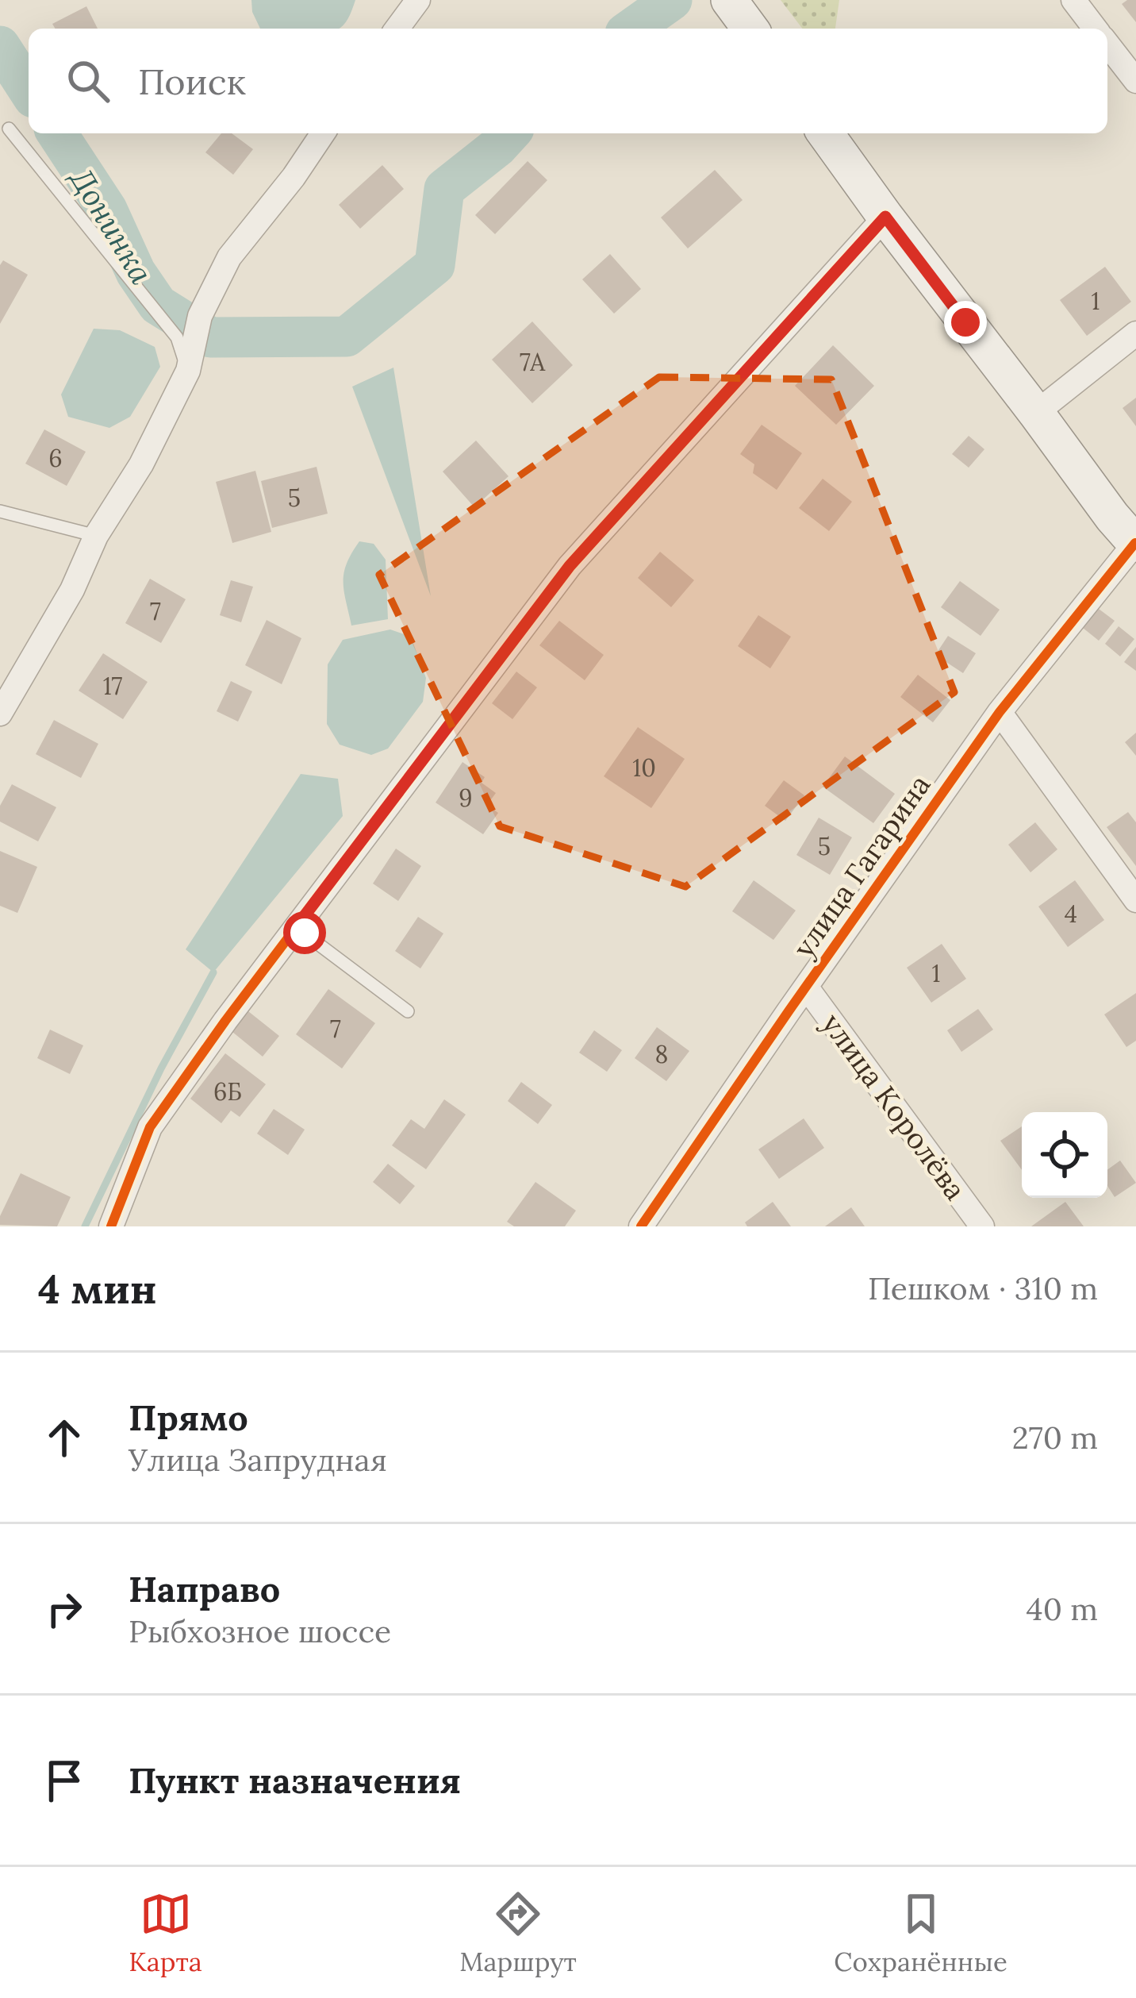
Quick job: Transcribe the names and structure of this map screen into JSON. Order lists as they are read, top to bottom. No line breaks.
{"streets":{"street":["улица Гагарина","улица Королёва"]},"crossings":[["улица Гагарина","улица Королёва"]],"water":["Донинка"],"house_numbers":["1","7А","6","5","7","17","10","9","5","4","1","7","8","6Б"],"page":{"search":"Поиск","heading":["4 мин","Пешком · 310 m"],"list":[["Прямо","Улица Запрудная","270 m"],["Направо","Рыбхозное шоссе","40 m"],"Пункт назначения"],"nav":["Карта","Маршрут","Сохранённые"]}}
